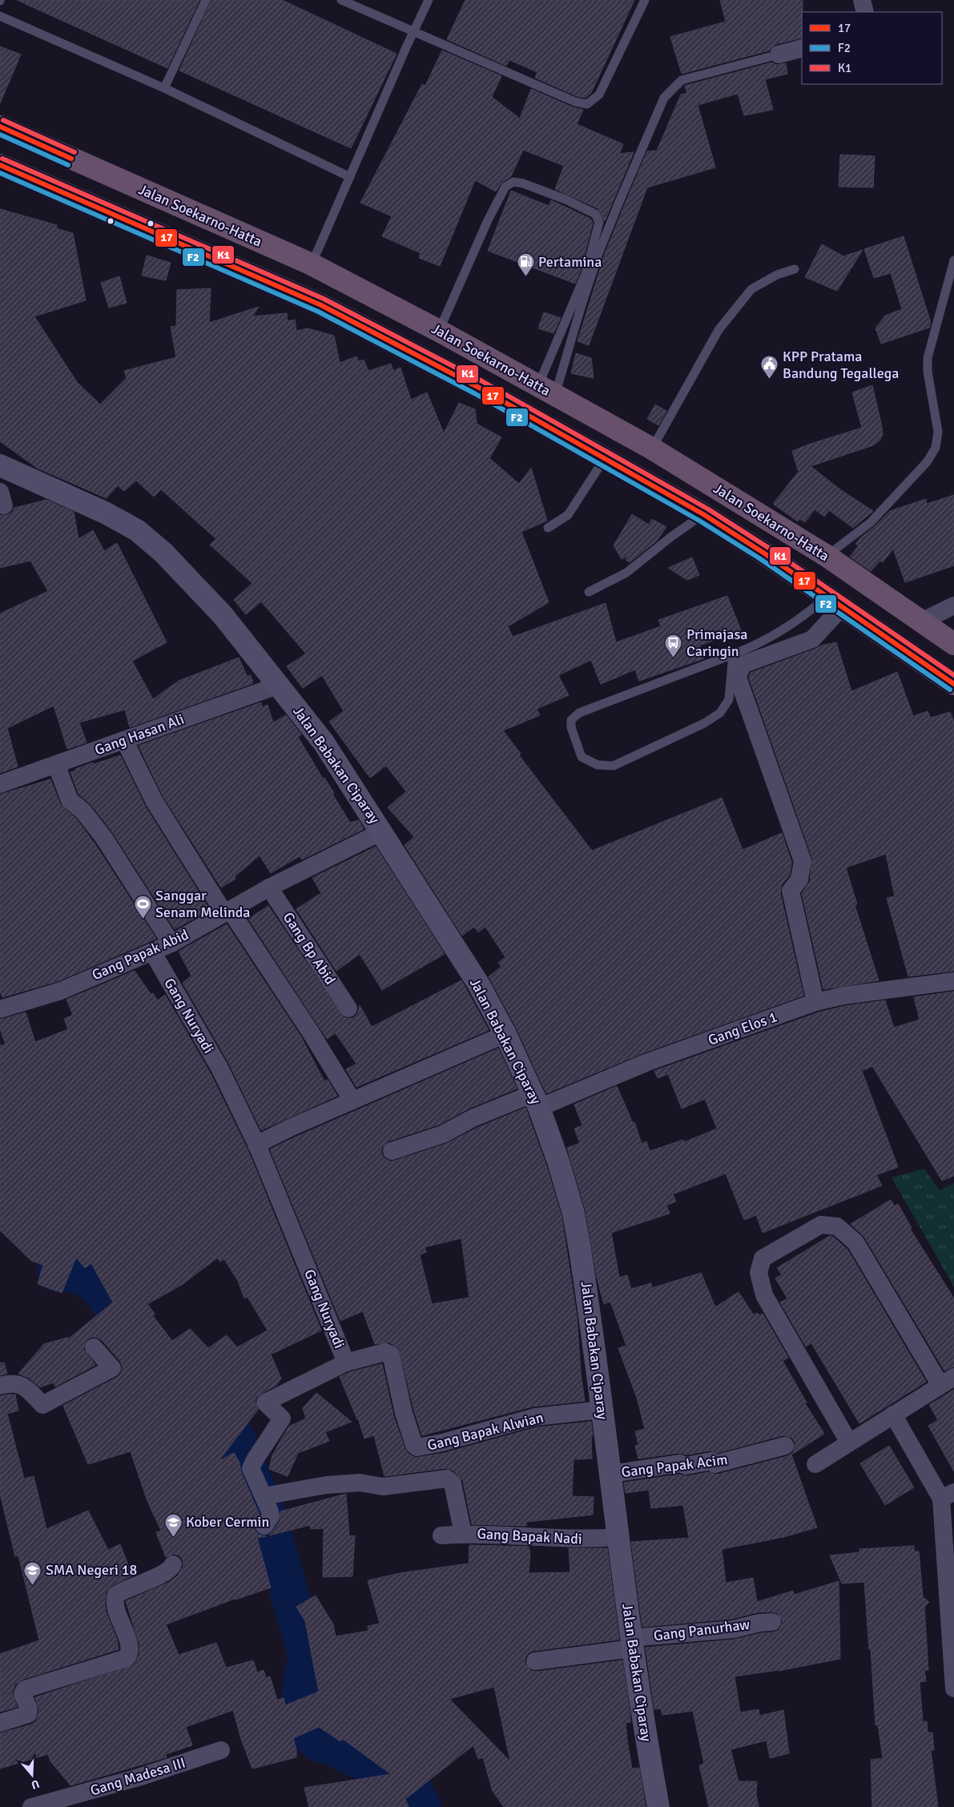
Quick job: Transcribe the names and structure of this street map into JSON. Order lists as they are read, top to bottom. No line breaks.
{"streets":{"highway":["Jalan Soekarno-Hatta"],"street":["Gang Hasan Ali","Jalan Babakan Ciparay","Gang Bp Abid","Gang Papak Abid","Gang Nuryadi","Gang Elos 1","Gang Bapak Alwian","Gang Papak Acim","Gang Bapak Nadi","Gang Panurhaw","Gang Madesa III"]},"crossings":[["Gang Hasan Ali","Jalan Babakan Ciparay"],["Jalan Babakan Ciparay","Gang Papak Abid"],["Jalan Babakan Ciparay","Gang Elos 1"],["Jalan Babakan Ciparay","Gang Bapak Alwian"],["Jalan Babakan Ciparay","Gang Papak Acim"],["Jalan Babakan Ciparay","Gang Bapak Nadi"],["Jalan Babakan Ciparay","Gang Panurhaw"],["Gang Bp Abid","Gang Papak Abid"],["Gang Papak Abid","Gang Nuryadi"],["Gang Nuryadi","Gang Bapak Alwian"]],"places":{"fuel station":["Pertamina"],"public building":["KPP Pratama Bandung Tegallega"],"bus stop":["Primajasa Caringin"],"sports":["Sanggar Senam Melinda"],"school or university":["Kober Cermin","SMA Negeri 18"]},"lines":["transit line K1","transit line 17","transit line F2"],"legend":["17","F2","K1"],"north":"bottom"}
